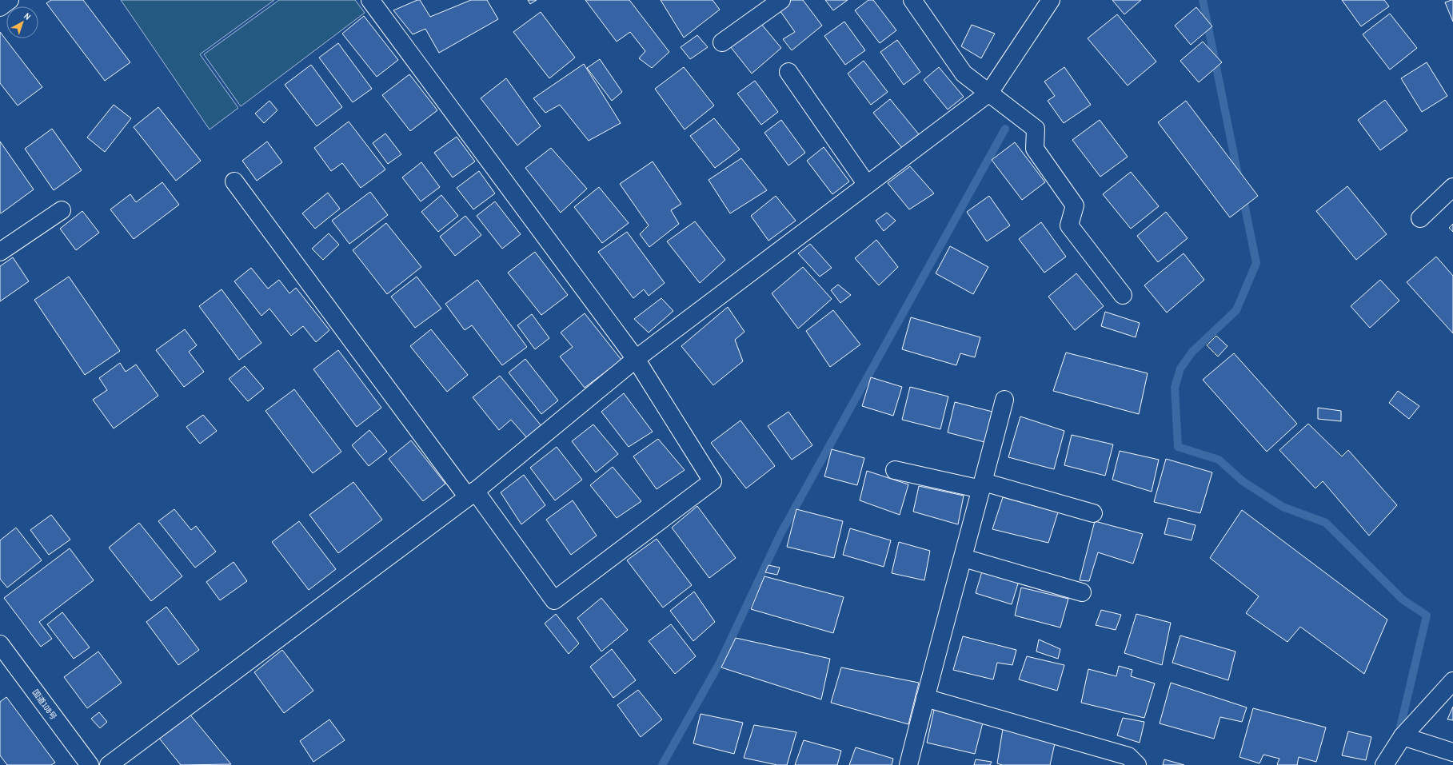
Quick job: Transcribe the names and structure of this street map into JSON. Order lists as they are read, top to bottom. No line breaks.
{"streets":{"main road":["国道108号"]},"north":"top right"}
